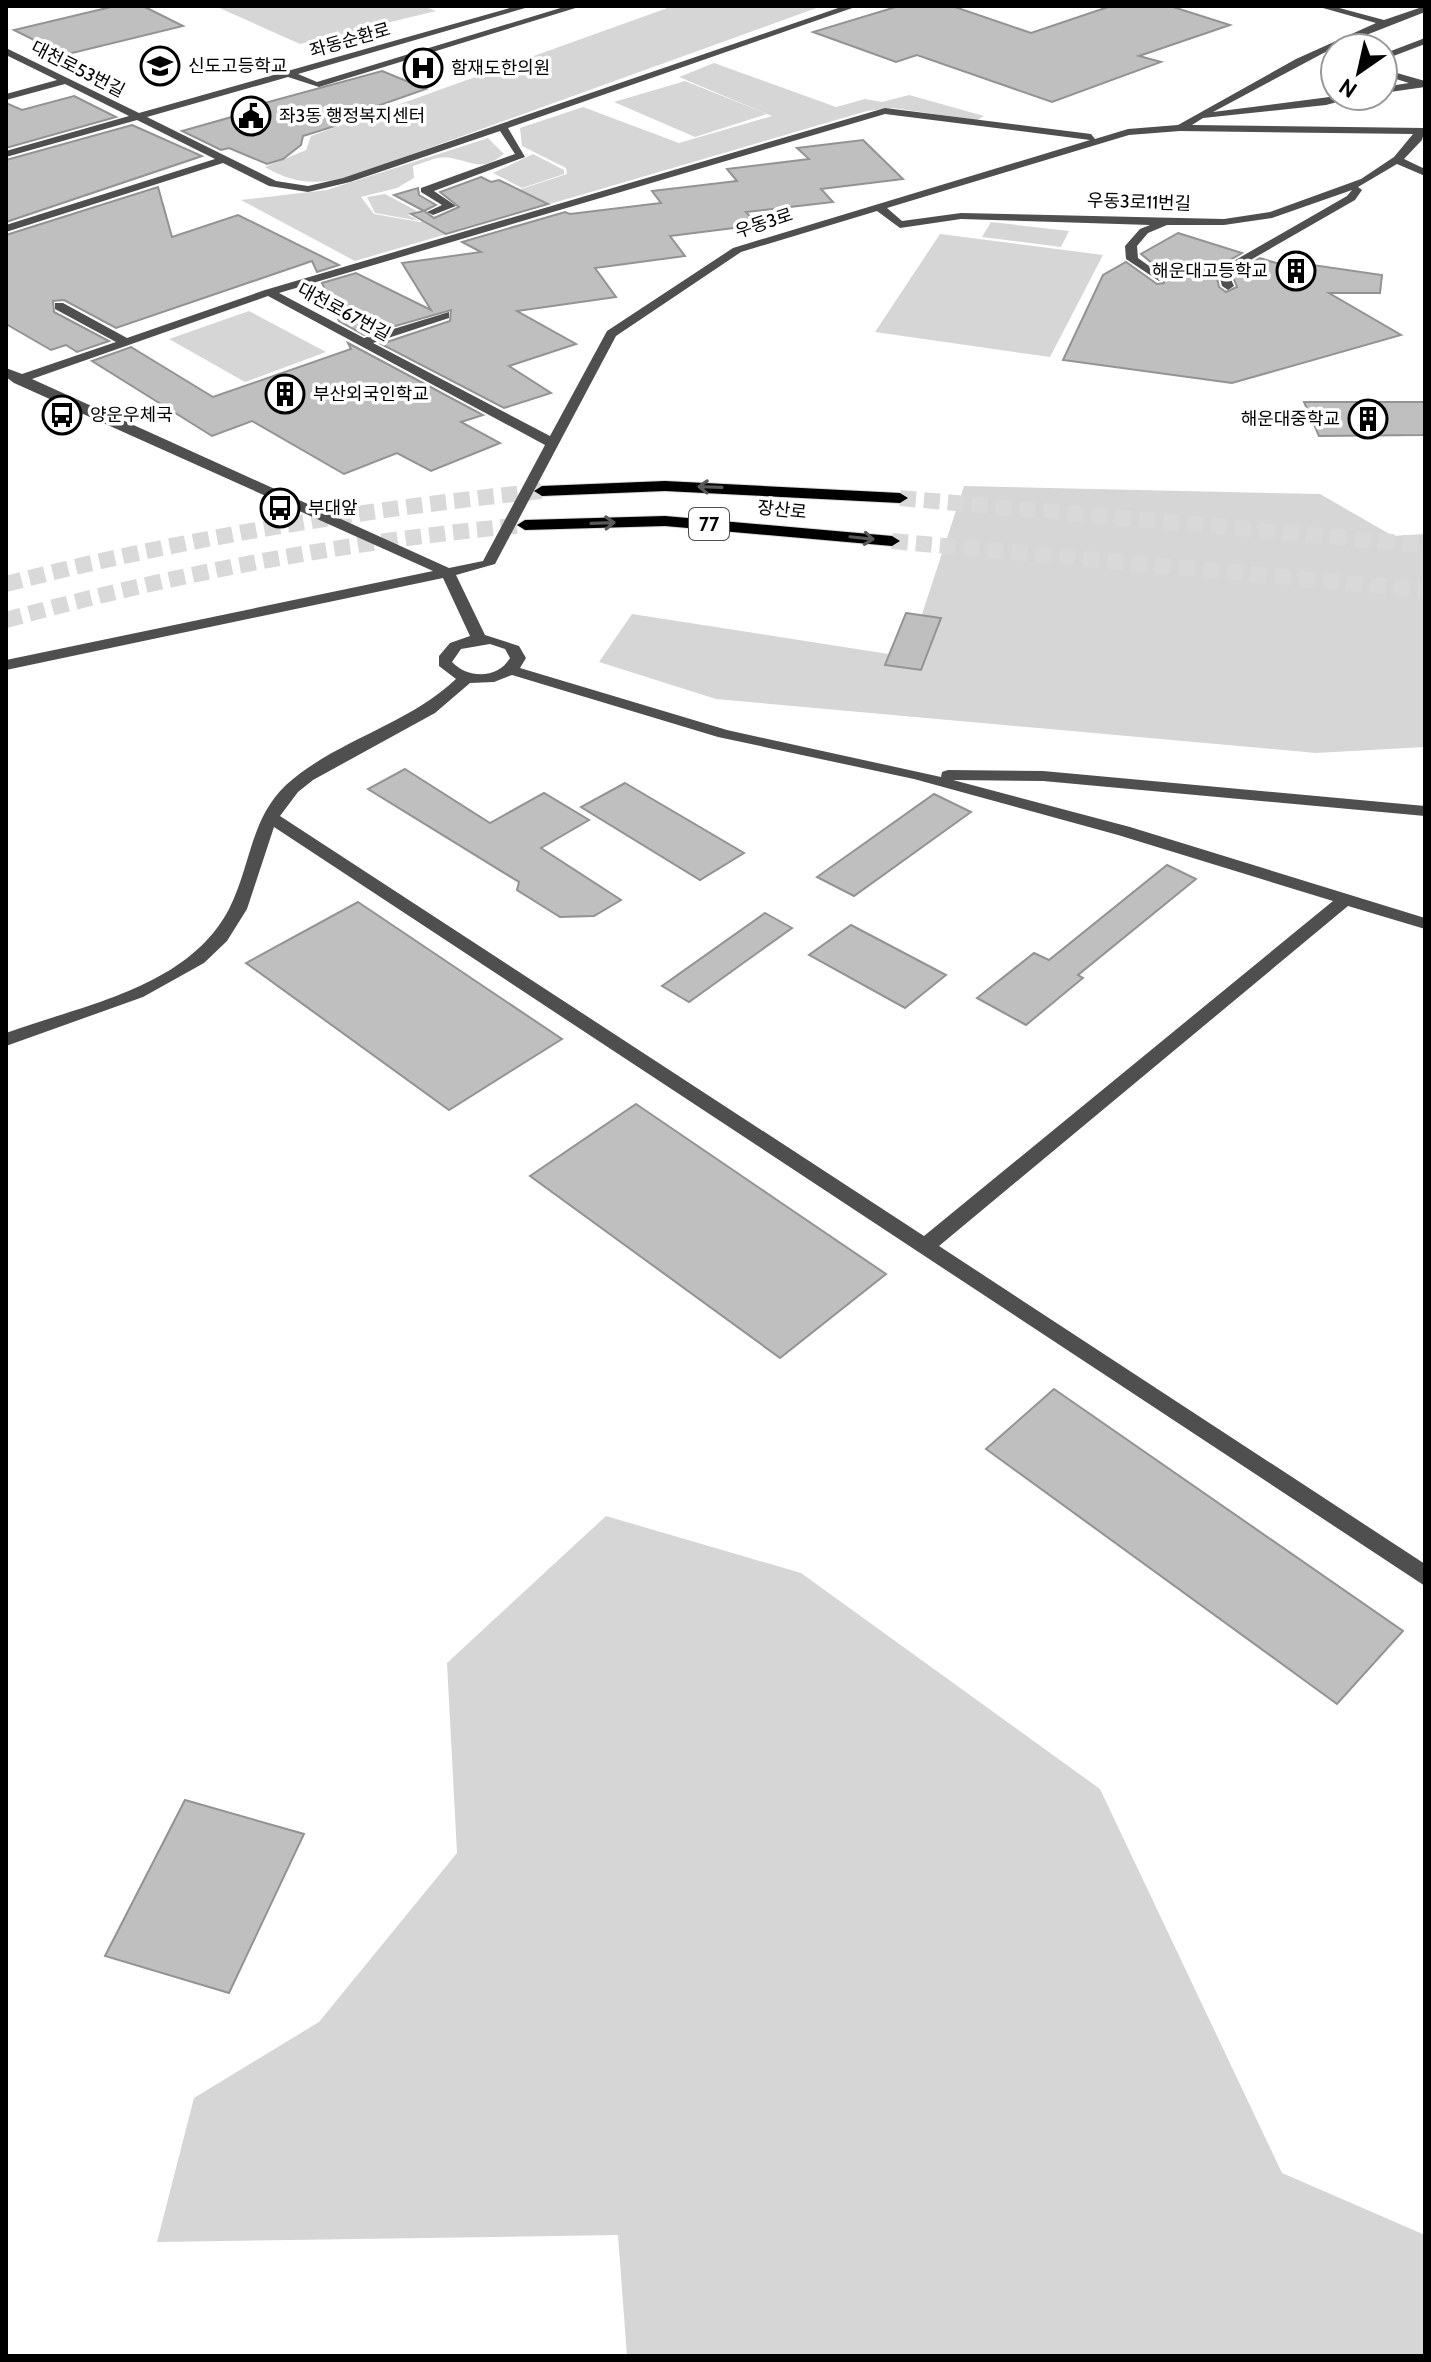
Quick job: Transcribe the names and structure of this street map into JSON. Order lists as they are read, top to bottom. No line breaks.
{"streets":{"highway":["장산로","77"],"street":["좌동순환로","대천로53번길","우동3로11번길","우동3로","대천로67번길"]},"crossings":[["좌동순환로","대천로53번길"],["우동3로11번길","우동3로"],["우동3로","대천로67번길"]],"places":{"school or university":["신도고등학교"],"hospital":["함재도한의원"],"public building":["좌3동 행정복지센터"],"building":["해운대고등학교","부산외국인학교","해운대중학교"],"bus stop":["양운우체국","부대앞"]},"north":"bottom left"}
